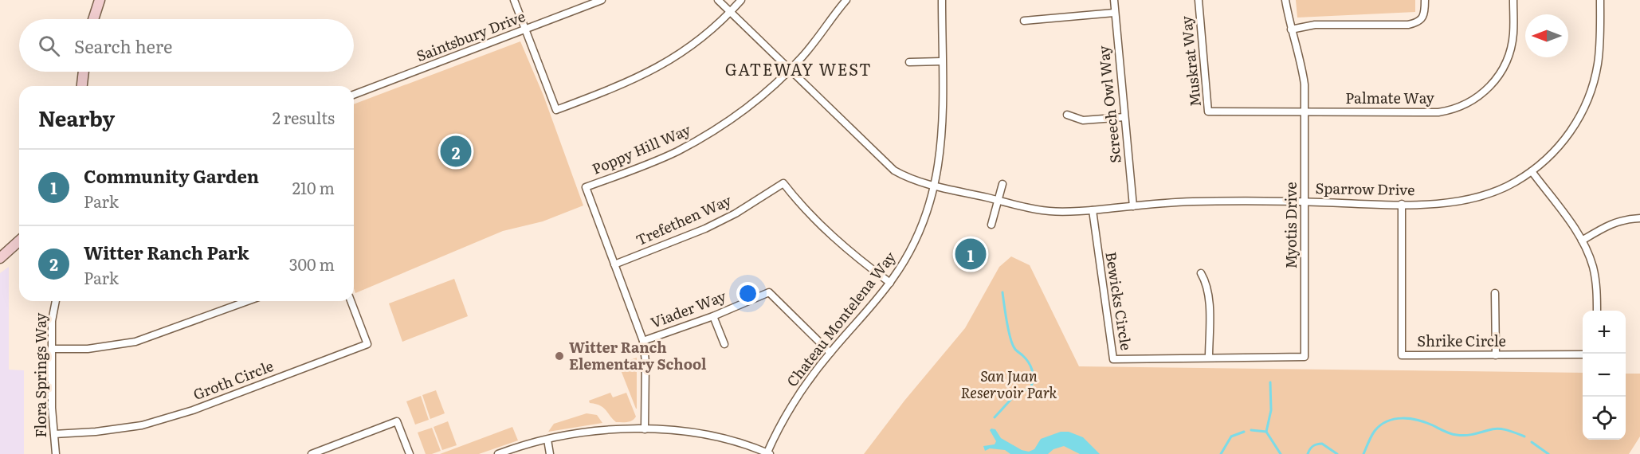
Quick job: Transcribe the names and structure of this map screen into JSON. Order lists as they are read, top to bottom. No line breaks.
{"streets":{"street":["Saintsbury Drive","Muskrat Way","Palmate Way","Screech Owl Way","Poppy Hill Way","Sparrow Drive","Trefethen Way","Myotis Drive","Bewicks Circle","Viader Way","Chateau Montelena Way","Shrike Circle","Flora Springs Way","Groth Circle"]},"crossings":[["Muskrat Way","Palmate Way"],["Muskrat Way","Myotis Drive"],["Palmate Way","Myotis Drive"],["Screech Owl Way","Sparrow Drive"],["Poppy Hill Way","Sparrow Drive"],["Poppy Hill Way","Trefethen Way"],["Poppy Hill Way","Viader Way"],["Sparrow Drive","Myotis Drive"],["Sparrow Drive","Bewicks Circle"],["Sparrow Drive","Chateau Montelena Way"],["Sparrow Drive","Shrike Circle"],["Trefethen Way","Chateau Montelena Way"],["Myotis Drive","Bewicks Circle"],["Viader Way","Chateau Montelena Way"],["Flora Springs Way","Groth Circle"]],"districts":["GATEWAY WEST"],"parks":["San Juan Reservoir Park"],"places":["Witter Ranch Elementary School"],"north":"left","page":{"search":"Search here","heading":["Nearby","2 results"],"pins":["2","1"],"list":[{"mark":"1","name":"Community Garden","note":"Park","value":"210 m"},{"mark":"2","name":"Witter Ranch Park","note":"Park","value":"300 m"}],"map_buttons":["+","−"]}}
